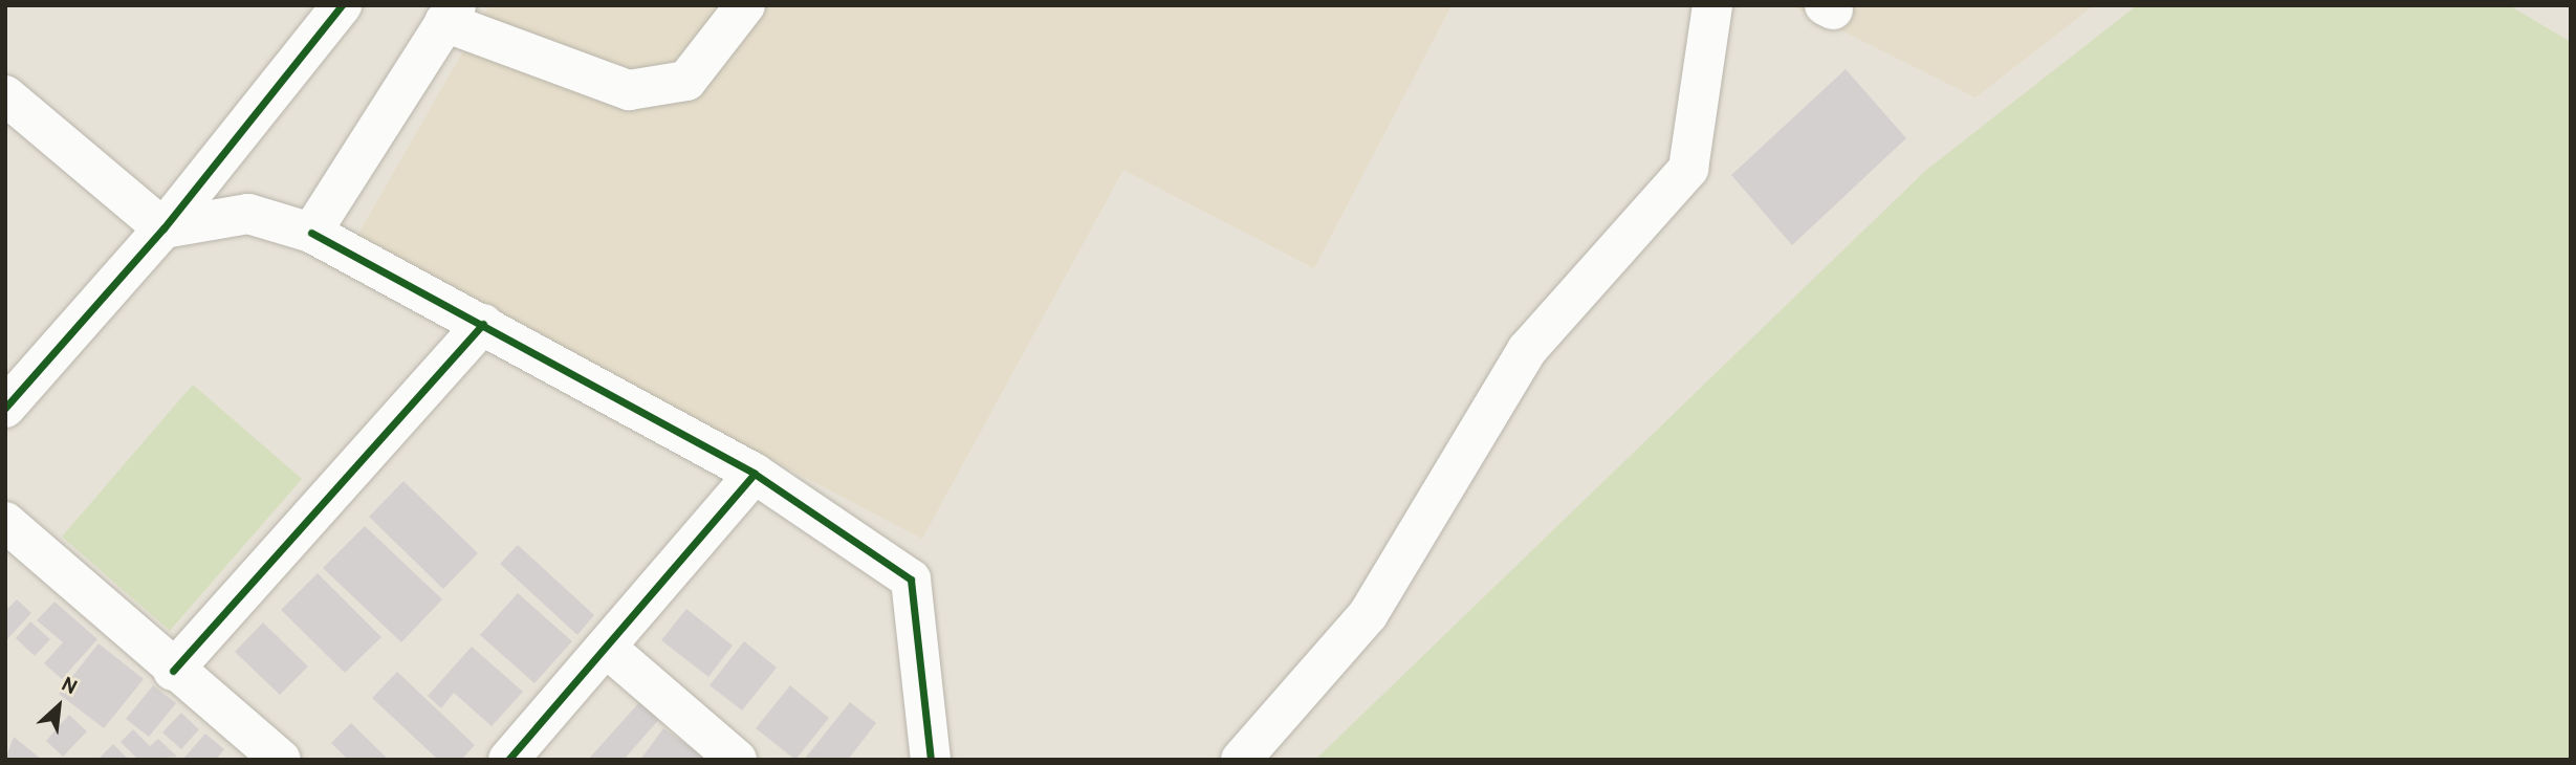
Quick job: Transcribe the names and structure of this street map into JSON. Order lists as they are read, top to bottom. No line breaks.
{"north":"top right"}
